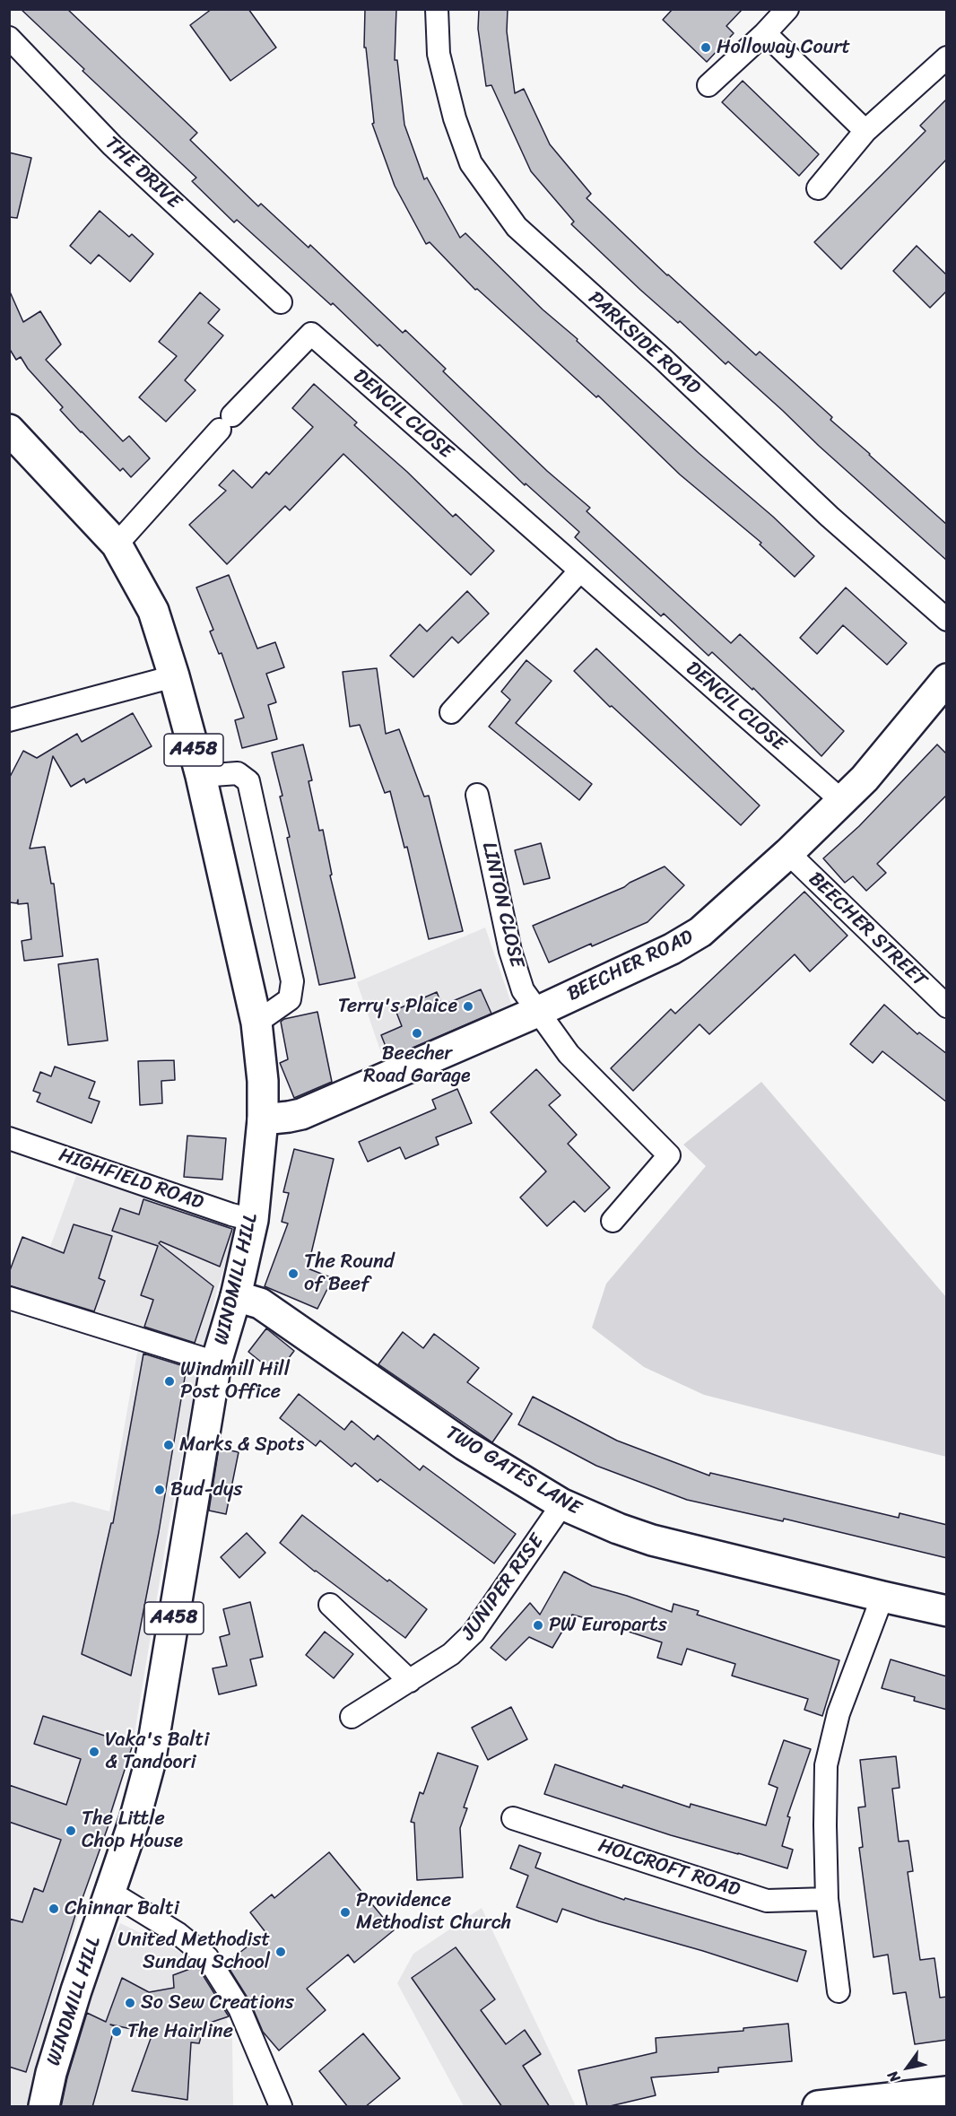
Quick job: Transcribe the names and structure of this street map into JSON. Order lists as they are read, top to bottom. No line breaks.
{"streets":{"main road":["A458","BEECHER ROAD","WINDMILL HILL","TWO GATES LANE"],"street":["THE DRIVE","PARKSIDE ROAD","DENCIL CLOSE","LINTON CLOSE","BEECHER STREET","HIGHFIELD ROAD","JUNIPER RISE","HOLCROFT ROAD"]},"crossings":[["DENCIL CLOSE","BEECHER ROAD"],["DENCIL CLOSE","WINDMILL HILL"],["LINTON CLOSE","BEECHER ROAD"],["BEECHER STREET","BEECHER ROAD"],["BEECHER ROAD","WINDMILL HILL"],["HIGHFIELD ROAD","WINDMILL HILL"],["WINDMILL HILL","TWO GATES LANE"],["TWO GATES LANE","JUNIPER RISE"]],"places":["Holloway Court","Terry's Plaice","Beecher Road Garage","The Round of Beef","Windmill Hill Post Office","Marks & Spots","Bud-dys","PW Europarts","Vaka's Balti & Tandoori","The Little Chop House","Chinnar Balti","Providence Methodist Church","United Methodist Sunday School","So Sew Creations","The Hairline"],"north":"bottom left"}
